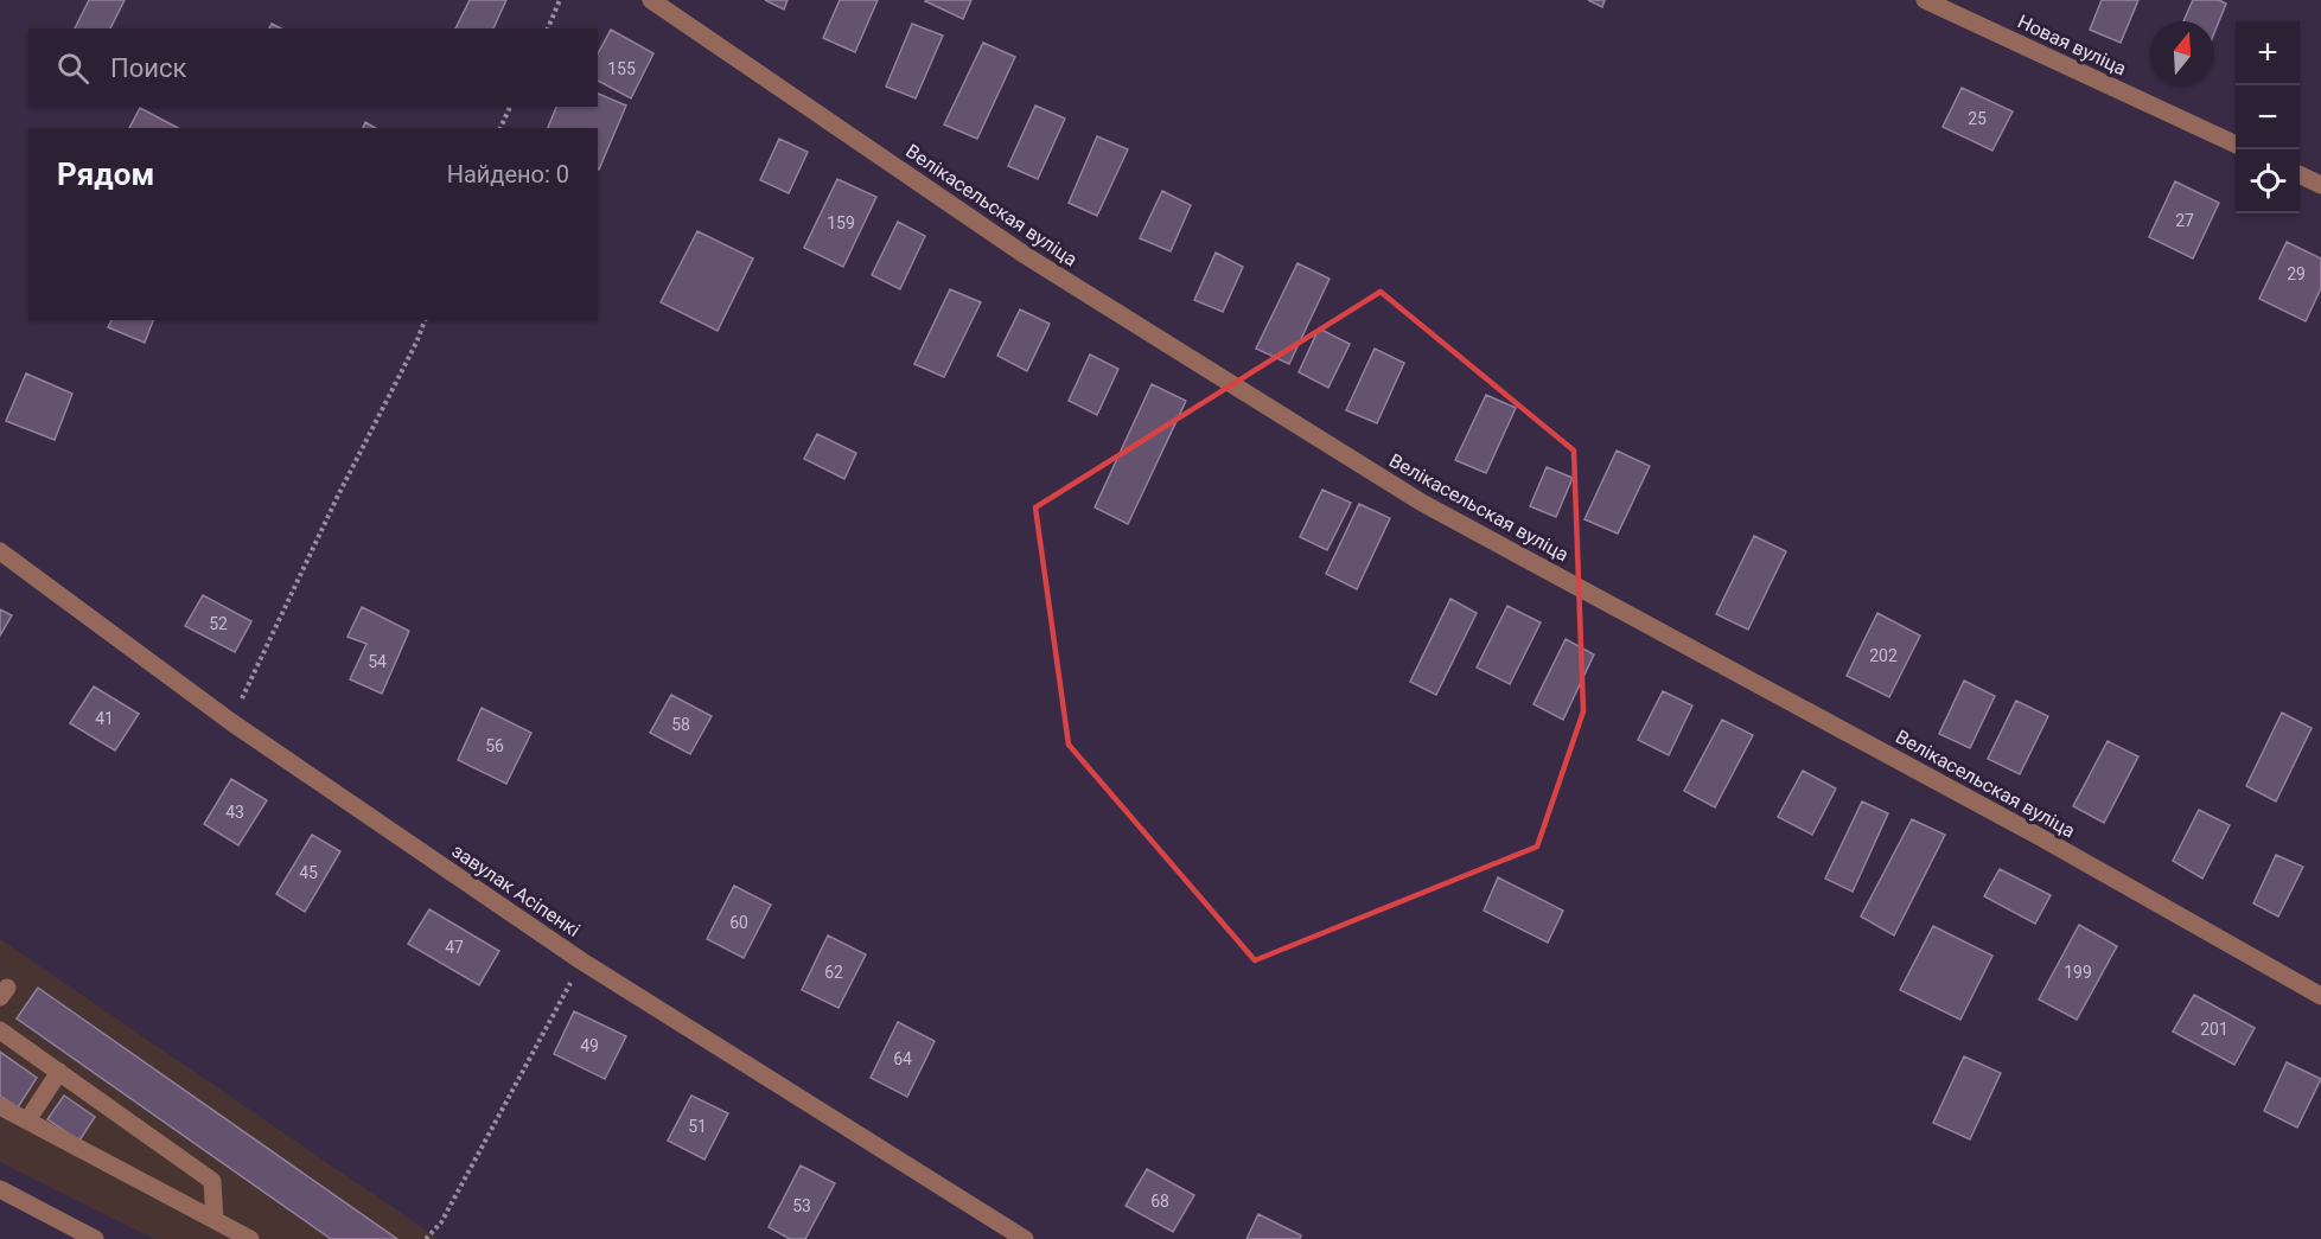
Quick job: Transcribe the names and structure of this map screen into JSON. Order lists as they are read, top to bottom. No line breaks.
{"streets":{"street":["Новая вуліца","Велікасельская вуліца","завулак Асіпенкі"]},"house_numbers":["155","25","27","159","29","52","202","54","41","58","56","43","45","60","47","62","199","201","49","64","51","68","53"],"north":"top","page":{"map_buttons":["+","−"],"search":"Поиск","heading":["Рядом","Найдено: 0"]}}
